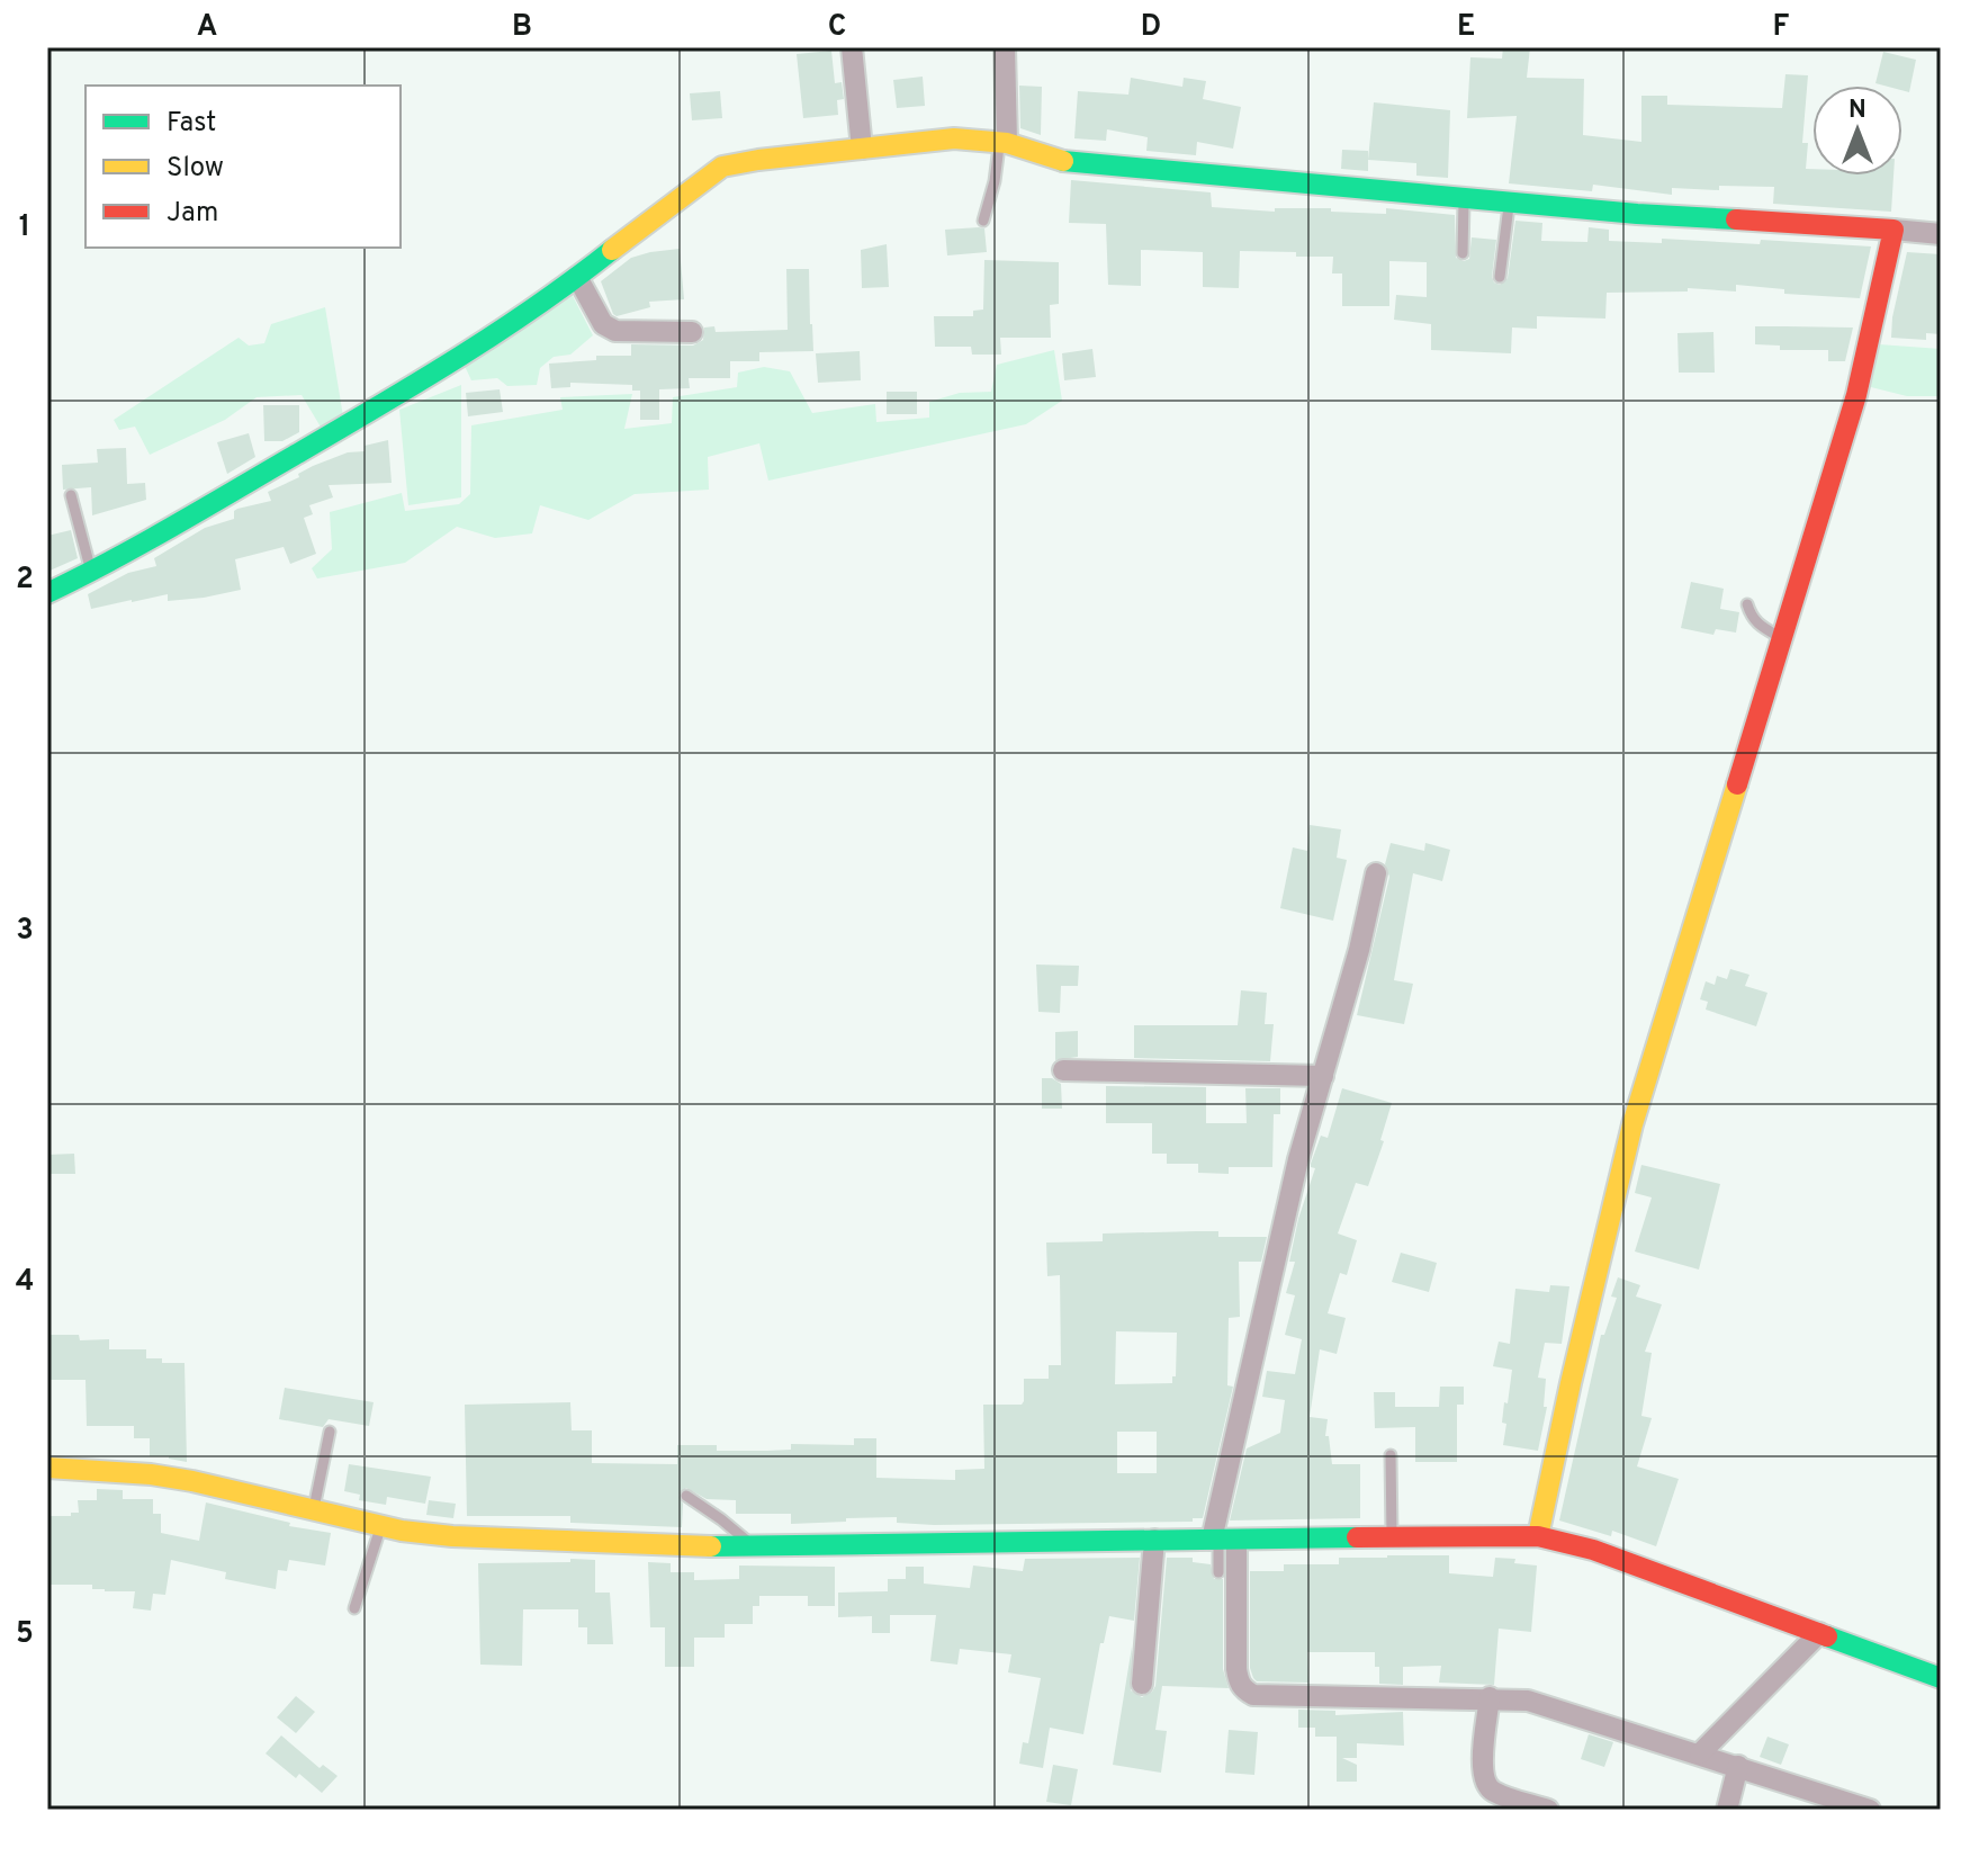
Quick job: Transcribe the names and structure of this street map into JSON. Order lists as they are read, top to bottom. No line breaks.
{"legend":["Fast","Slow","Jam"],"north":"top","grid":{"columns":["A","B","C","D","E","F"],"rows":["1","2","3","4","5"]}}
